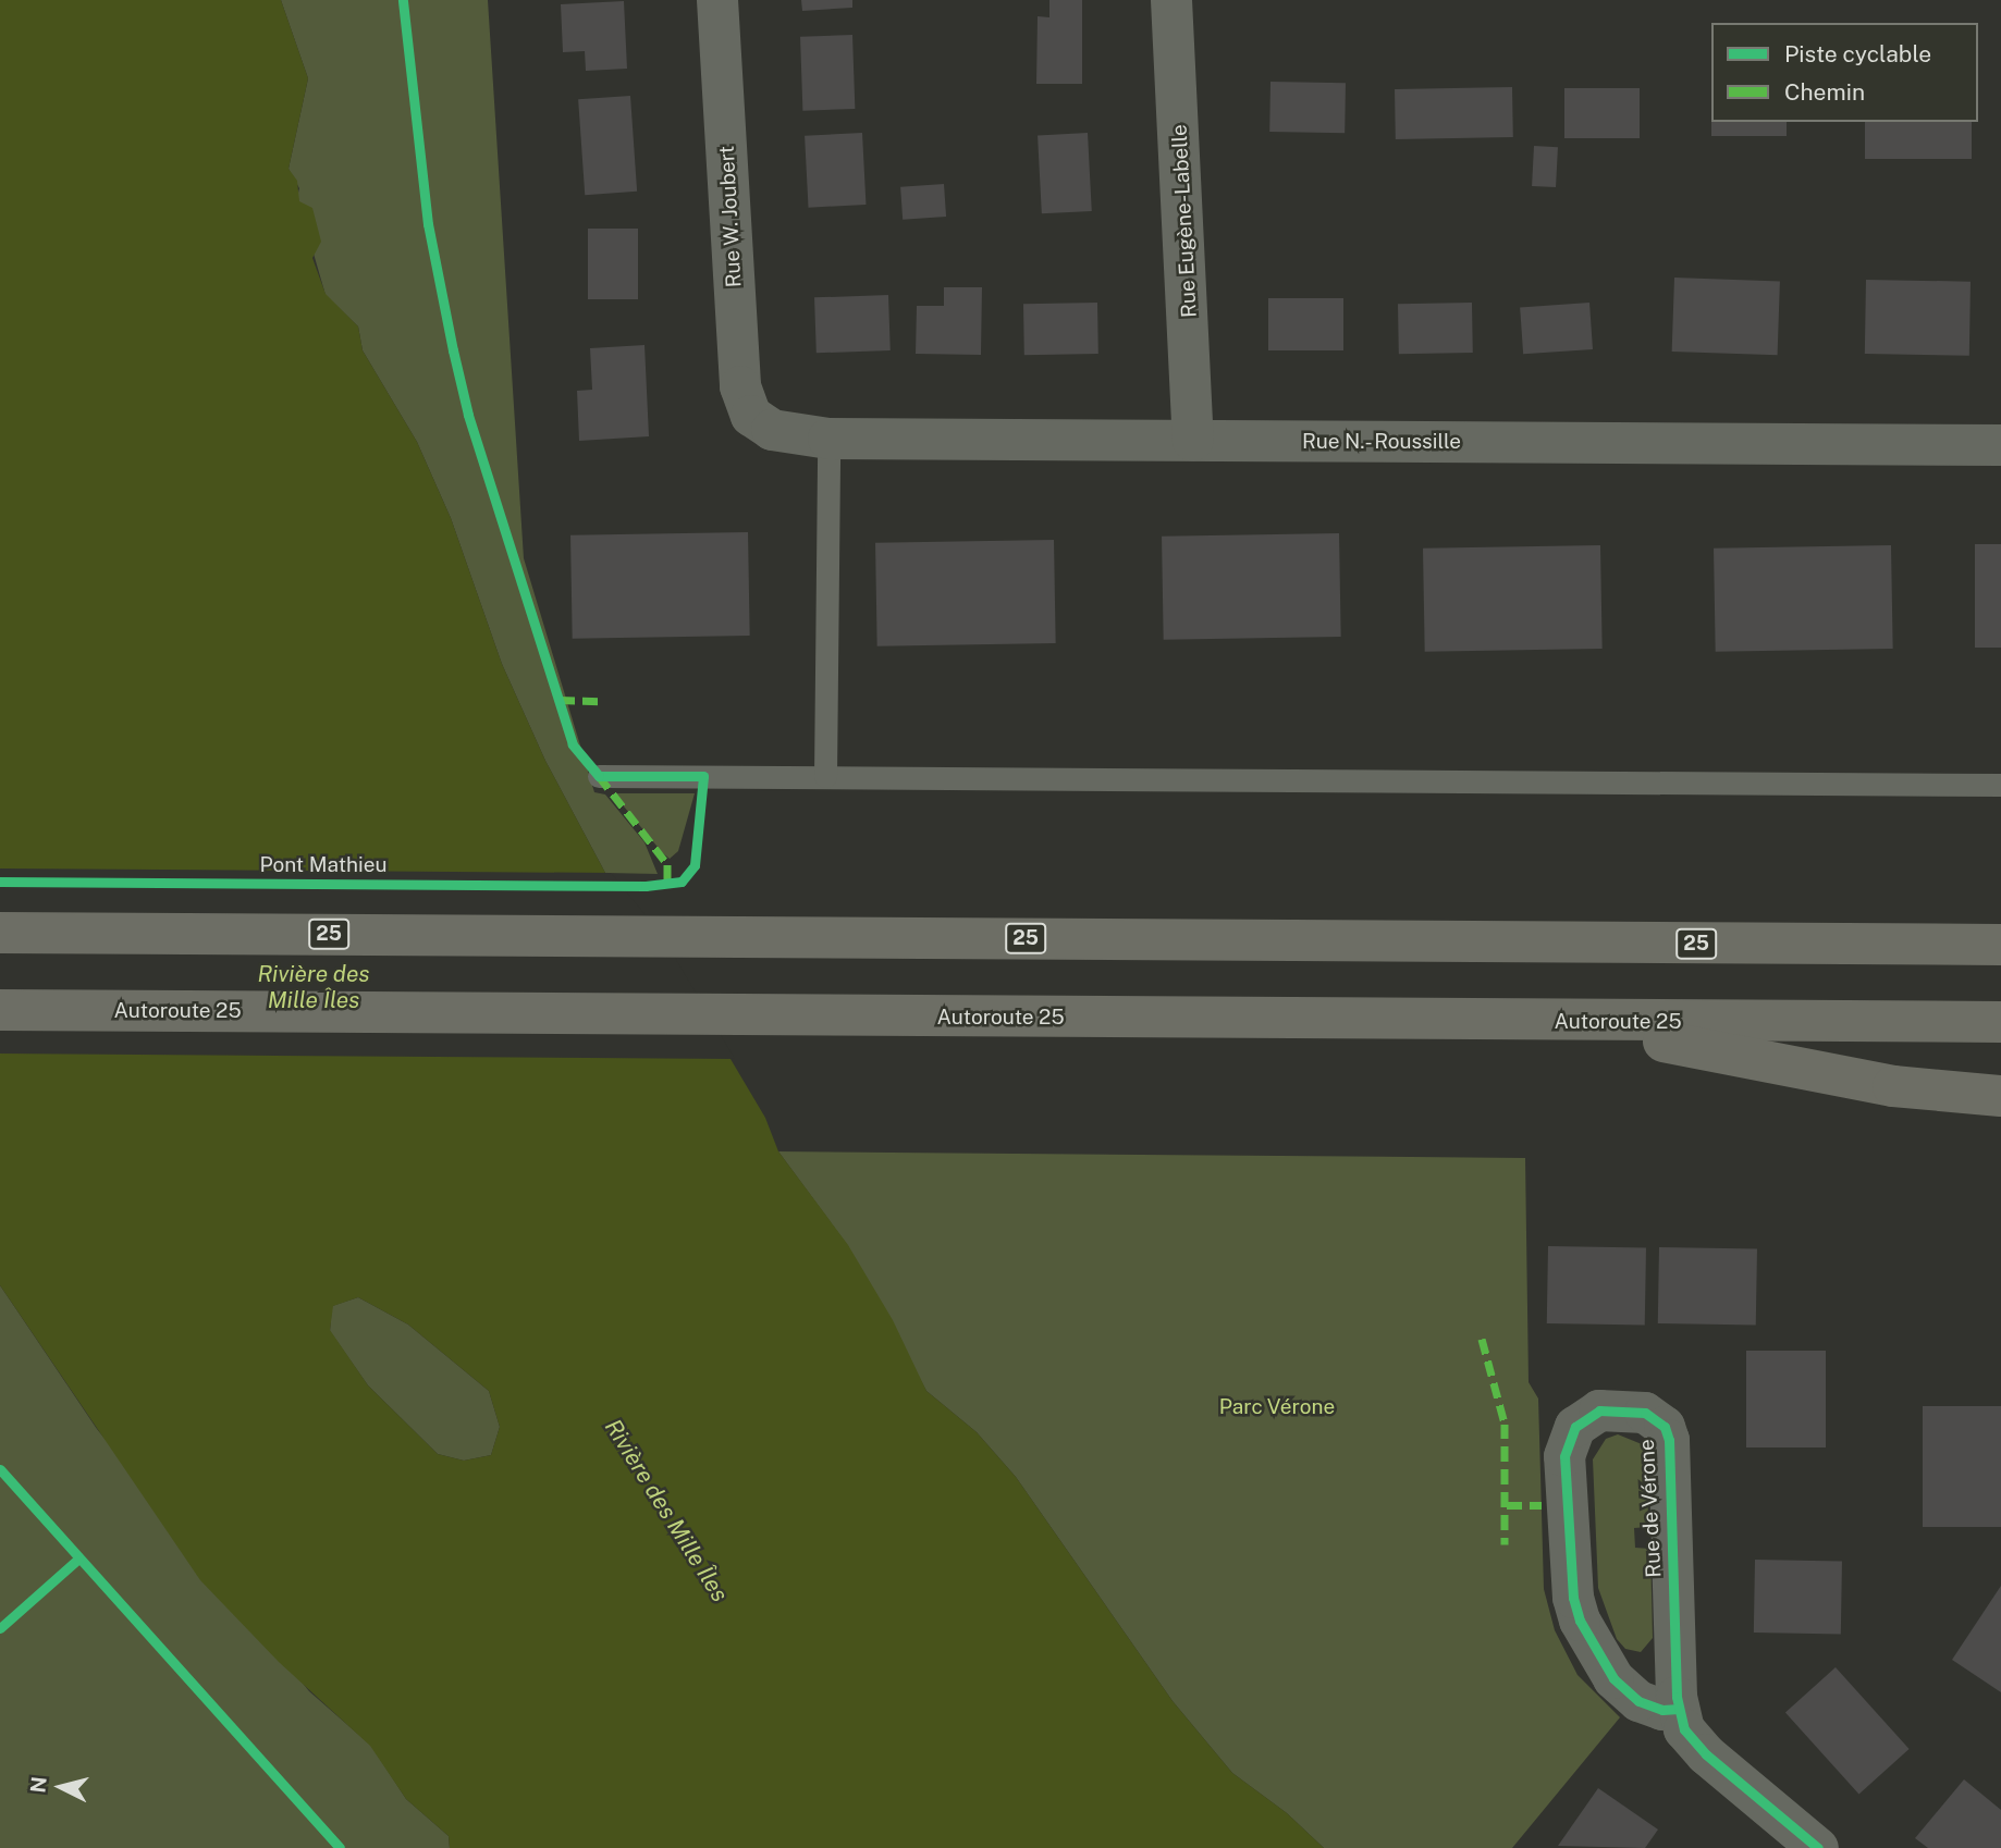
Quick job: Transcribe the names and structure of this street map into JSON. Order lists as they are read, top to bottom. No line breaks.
{"streets":{"highway":["25","Autoroute 25"],"street":["Rue W. Joubert","Rue Eugène-Labelle","Rue N.- Roussille","Rue de Vérone"],"cycle path":["Pont Mathieu"]},"crossings":[["Rue W. Joubert","Rue N.- Roussille"],["Rue Eugène-Labelle","Rue N.- Roussille"]],"water":["Rivière des Mille Îles"],"parks":["Parc Vérone"],"legend":["Piste cyclable","Chemin"],"north":"left"}
